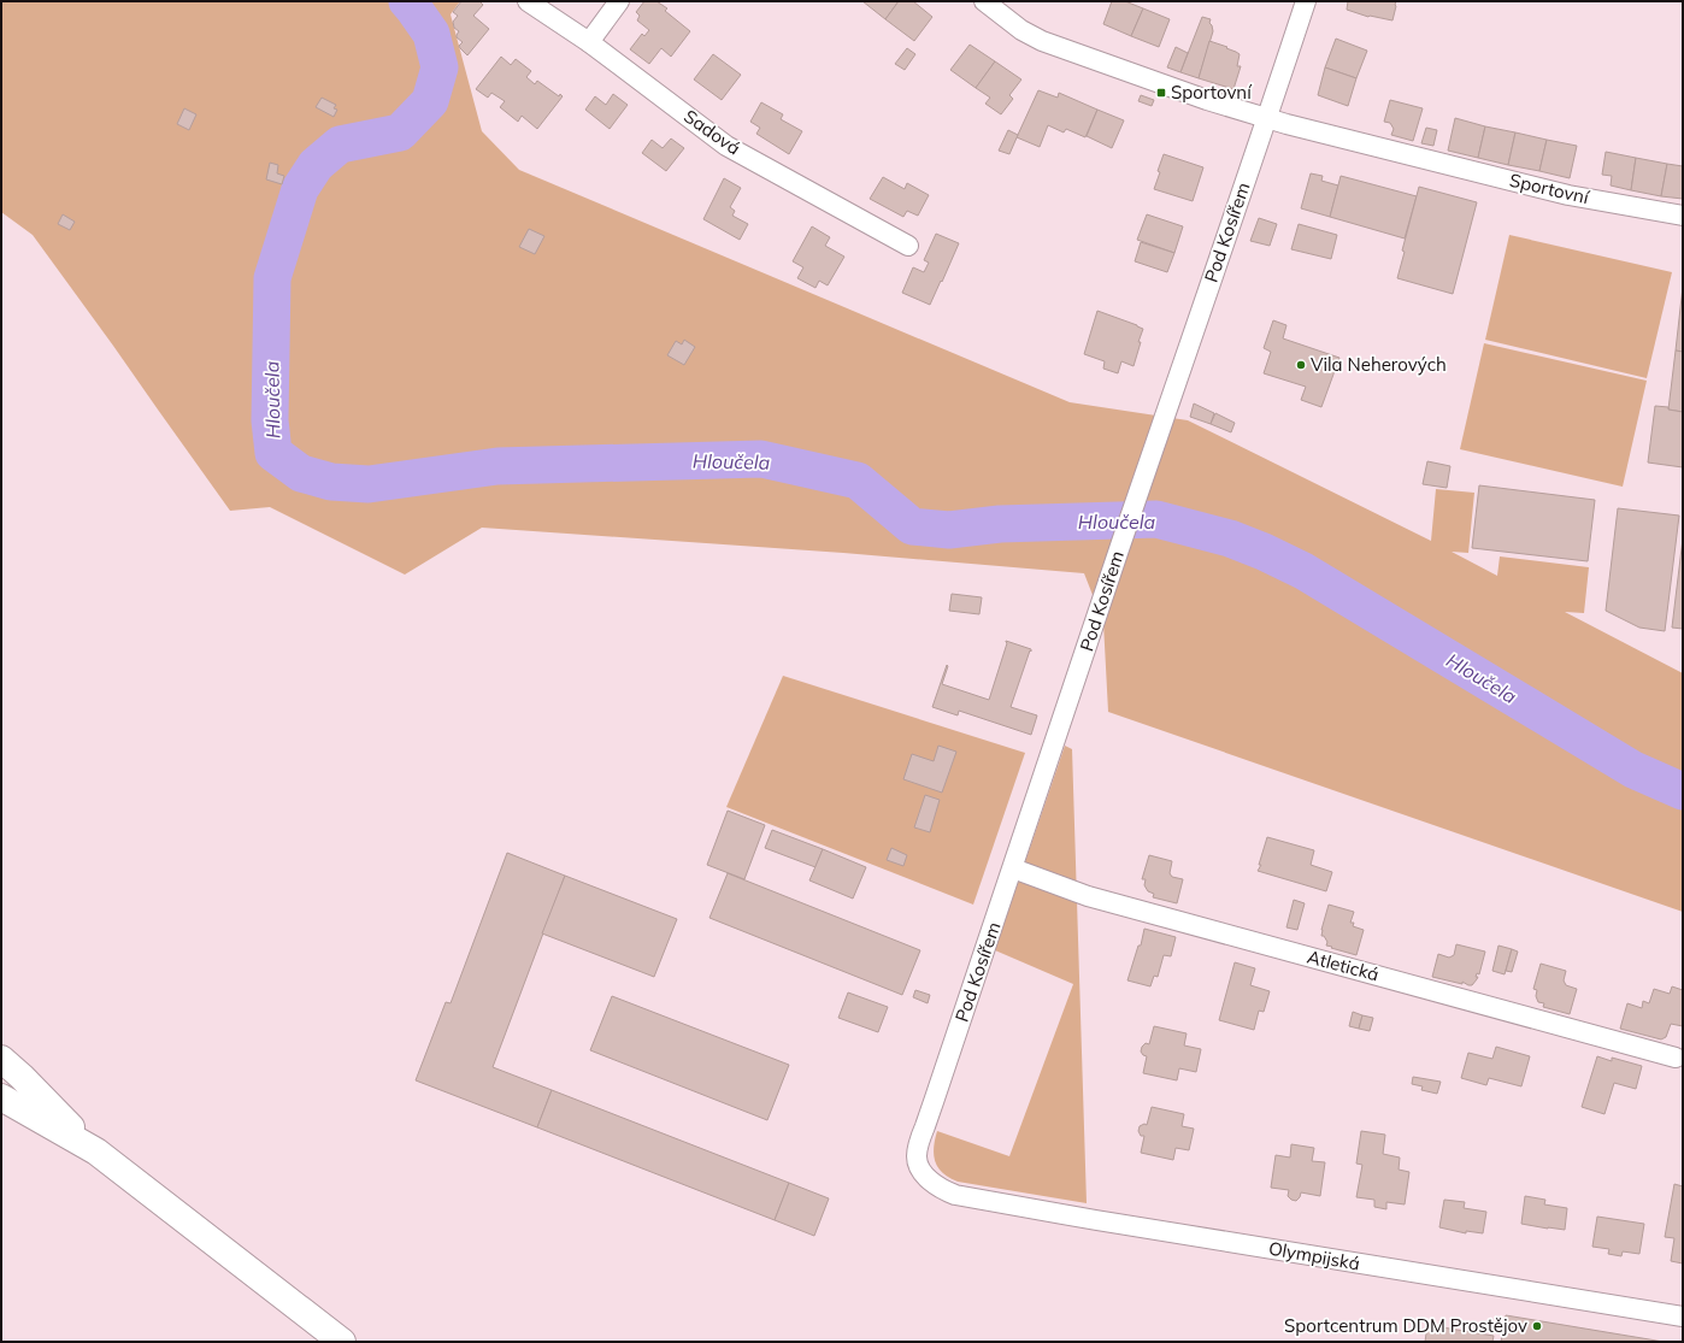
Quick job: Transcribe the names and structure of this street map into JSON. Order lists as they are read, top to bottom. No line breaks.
{"streets":{"street":["Sadová","Sportovní","Pod Kosířem","Atletická","Olympijská"]},"crossings":[["Sportovní","Pod Kosířem"],["Pod Kosířem","Atletická"],["Pod Kosířem","Olympijská"]],"water":["Hloučela"],"places":{"transit":["Sportovní"],"other":["Vila Neherových","Sportcentrum DDM Prostějov"]}}
